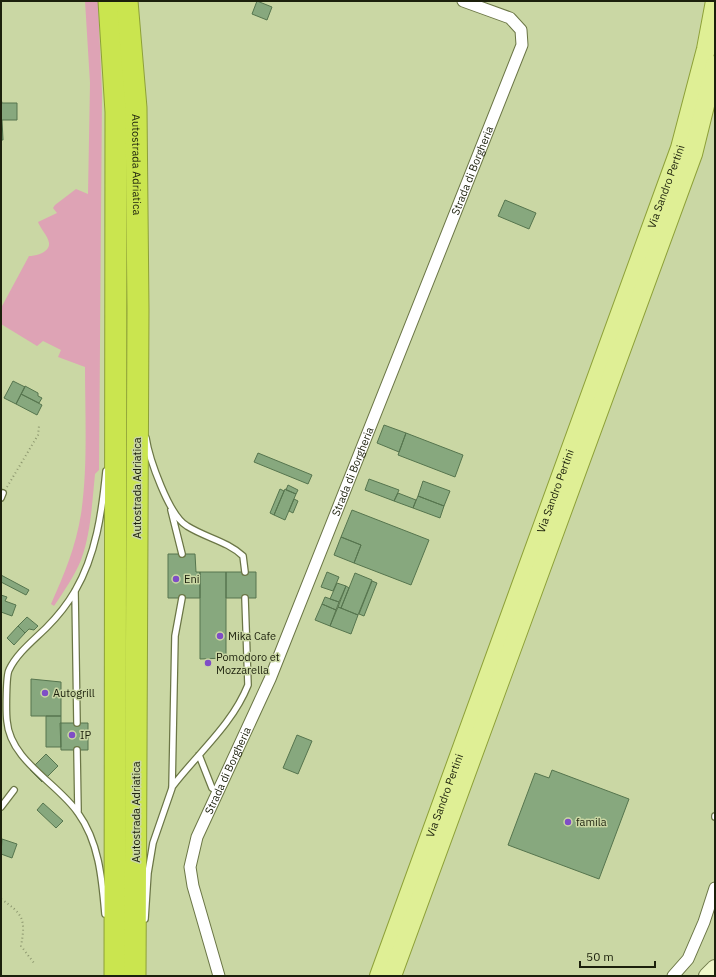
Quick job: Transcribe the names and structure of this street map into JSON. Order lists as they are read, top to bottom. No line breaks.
{"streets":{"highway":["Autostrada Adriatica"],"main road":["Via Sandro Pertini"],"street":["Strada di Borgheria"]},"places":["Eni","Mika Cafe","Pomodoro et Mozzarella","Autogrill","IP","famila"],"scale_bar":"50 m"}
